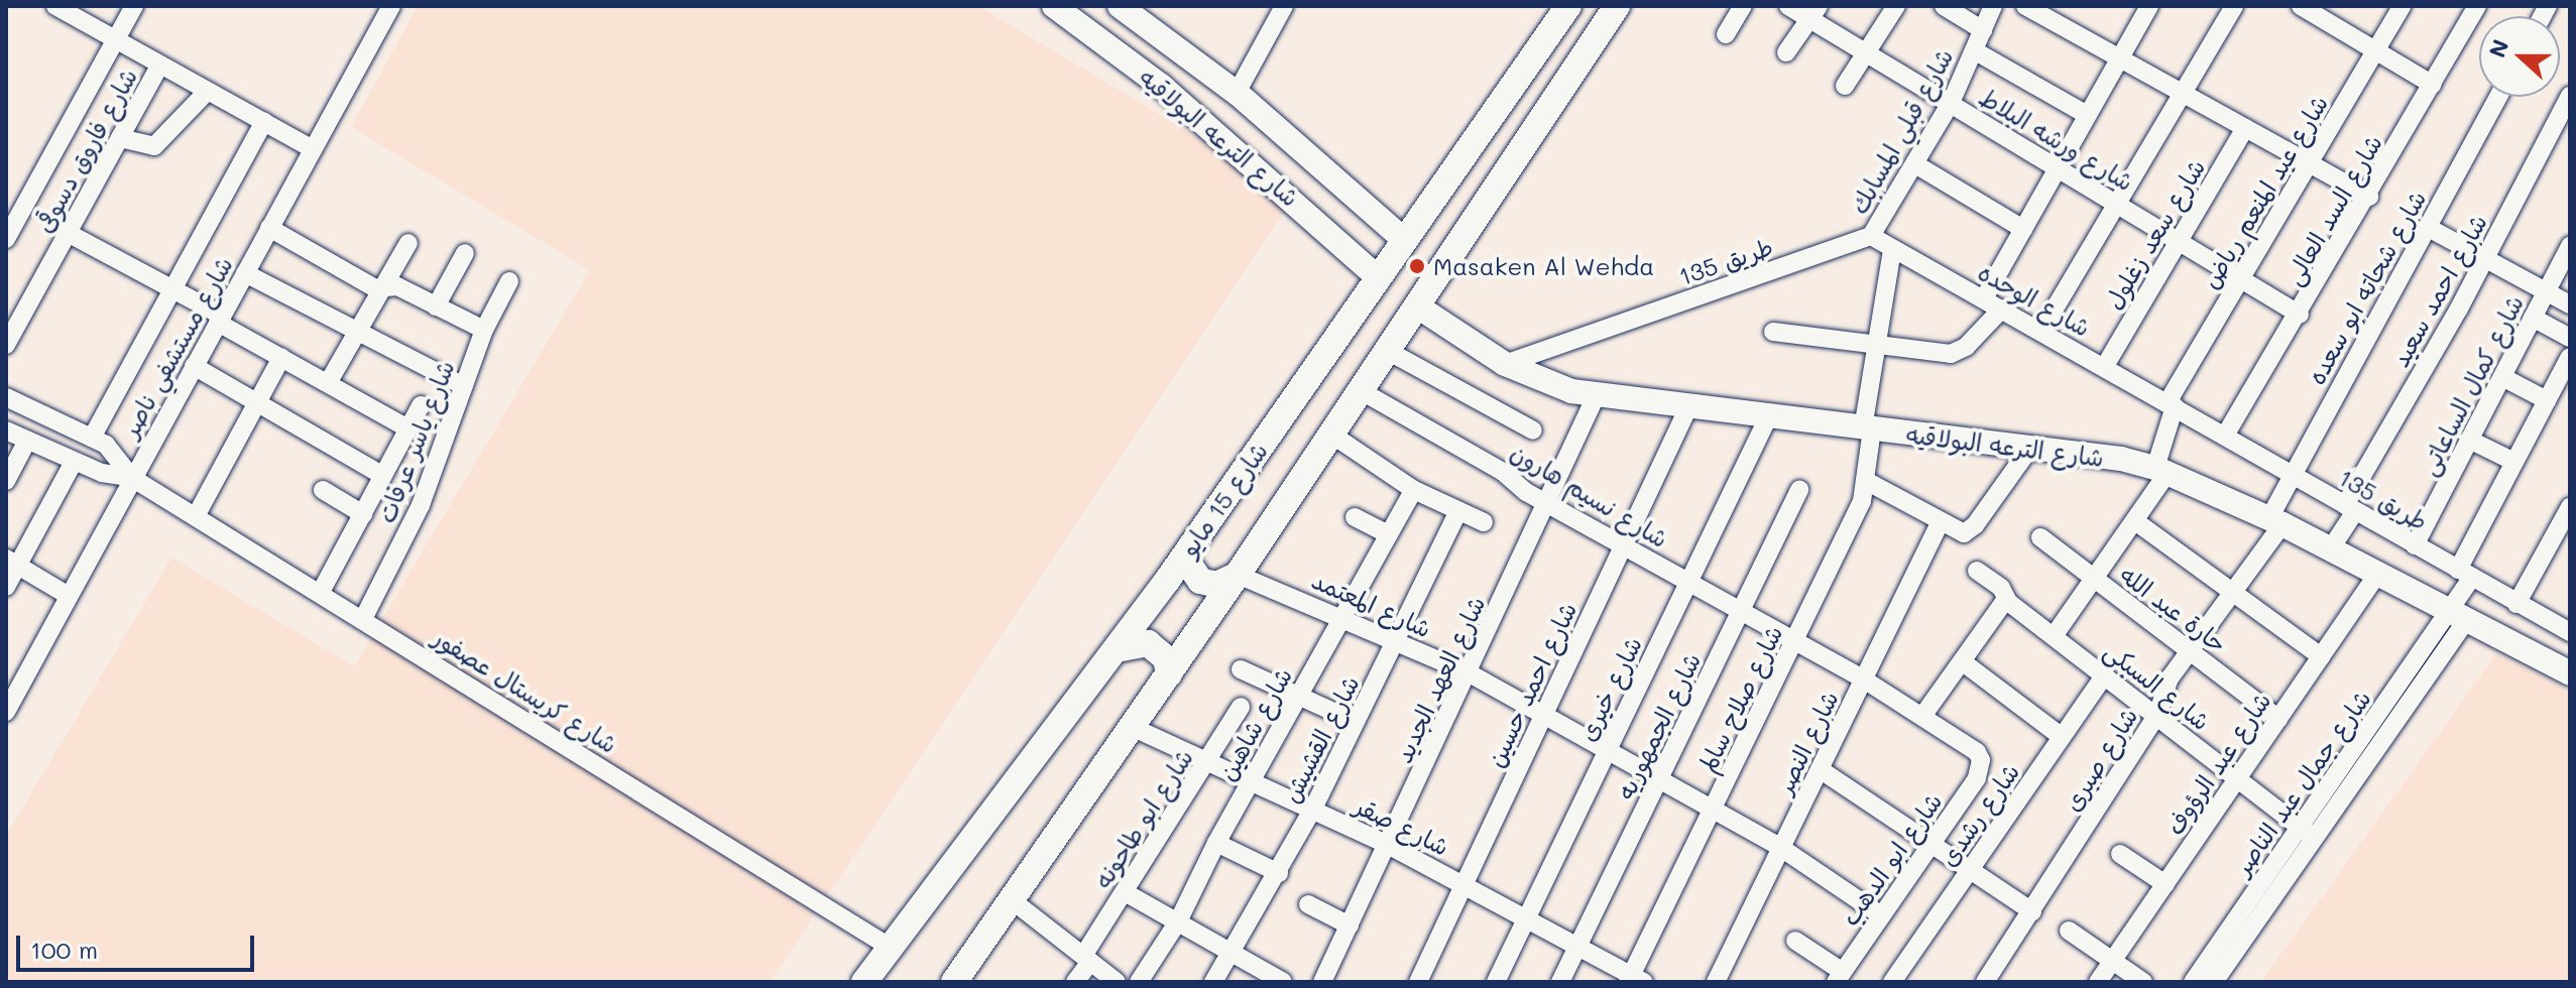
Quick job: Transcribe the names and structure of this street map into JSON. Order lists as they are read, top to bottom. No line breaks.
{"streets":{"main road":["شارع 15 مايو"],"street":["شارع قبلي المسابك","شارع الترعه البولاقيه","شارع ورشه البلاط","شارع فاروق دسوقى","شارع عبد المنعم رياض","شارع السد العالى","شارع سعد زغلول","طريق 135","شارع شحاته ابو سعده","شارع احمد سعيد","شارع الوحده","شارع مستشفي ناصر","شارع كمال الساعاتى","شارع ياسر عرفات","شارع نسيم هارون","شارع المعتمد","حارة عبد الله","شارع العهد الجديد","شارع احمد حسين","شارع السبكى","شارع خيرى","شارع كريستال عصفور","شارع صلاح سالم","شارع شاهين","شارع الجمهوريه","شارع القشيش","شارع النصر","شارع صبرى","شارع عبد الرؤوف","شارع جمال عبد الناصر","شارع رشدى","شارع ابو طاحونه","شارع صقر","شارع ابو الدهب"]},"crossings":[["شارع قبلي المسابك","شارع ورشه البلاط"],["شارع قبلي المسابك","طريق 135"],["شارع قبلي المسابك","شارع الوحده"],["شارع الترعه البولاقيه","شارع عبد المنعم رياض"],["شارع الترعه البولاقيه","طريق 135"],["شارع الترعه البولاقيه","شارع شحاته ابو سعده"],["شارع الترعه البولاقيه","شارع احمد سعيد"],["شارع الترعه البولاقيه","شارع 15 مايو"],["شارع الترعه البولاقيه","شارع العهد الجديد"],["شارع الترعه البولاقيه","شارع احمد حسين"],["شارع الترعه البولاقيه","شارع خيرى"],["شارع الترعه البولاقيه","شارع صلاح سالم"],["شارع الترعه البولاقيه","شارع صبرى"],["شارع الترعه البولاقيه","شارع عبد الرؤوف"],["شارع الترعه البولاقيه","شارع جمال عبد الناصر"],["شارع ورشه البلاط","شارع عبد المنعم رياض"],["شارع ورشه البلاط","شارع السد العالى"],["شارع ورشه البلاط","شارع سعد زغلول"],["شارع عبد المنعم رياض","طريق 135"],["شارع عبد المنعم رياض","شارع الوحده"],["شارع عبد المنعم رياض","حارة عبد الله"],["شارع عبد المنعم رياض","شارع السبكى"],["شارع السد العالى","طريق 135"],["شارع سعد زغلول","شارع الوحده"],["طريق 135","شارع شحاته ابو سعده"],["طريق 135","شارع احمد سعيد"],["طريق 135","شارع الوحده"],["طريق 135","شارع كمال الساعاتى"],["طريق 135","شارع جمال عبد الناصر"],["شارع شحاته ابو سعده","شارع صبرى"],["شارع الوحده","شارع صلاح سالم"],["شارع مستشفي ناصر","شارع كريستال عصفور"],["شارع ياسر عرفات","شارع كريستال عصفور"],["شارع نسيم هارون","شارع العهد الجديد"],["شارع نسيم هارون","شارع احمد حسين"],["شارع نسيم هارون","شارع خيرى"],["شارع نسيم هارون","شارع صلاح سالم"],["شارع نسيم هارون","شارع الجمهوريه"],["شارع نسيم هارون","شارع النصر"],["شارع نسيم هارون","شارع ابو الدهب"],["شارع 15 مايو","شارع كريستال عصفور"],["شارع المعتمد","شارع العهد الجديد"],["شارع المعتمد","شارع احمد حسين"],["شارع المعتمد","شارع خيرى"],["شارع المعتمد","شارع صلاح سالم"],["شارع المعتمد","شارع شاهين"],["شارع المعتمد","شارع الجمهوريه"],["شارع المعتمد","شارع القشيش"],["شارع المعتمد","شارع النصر"],["شارع المعتمد","شارع ابو الدهب"],["حارة عبد الله","شارع صبرى"],["حارة عبد الله","شارع عبد الرؤوف"],["شارع العهد الجديد","شارع صقر"],["شارع احمد حسين","شارع صقر"],["شارع السبكى","شارع صبرى"],["شارع السبكى","شارع عبد الرؤوف"],["شارع السبكى","شارع جمال عبد الناصر"],["شارع السبكى","شارع رشدى"],["شارع خيرى","شارع صقر"],["شارع صلاح سالم","شارع صقر"],["شارع شاهين","شارع صقر"],["شارع الجمهوريه","شارع صقر"],["شارع القشيش","شارع صقر"],["شارع ابو طاحونه","شارع صقر"]],"places":["Masaken Al Wehda"],"scale_bar":"100 m","north":"left"}
